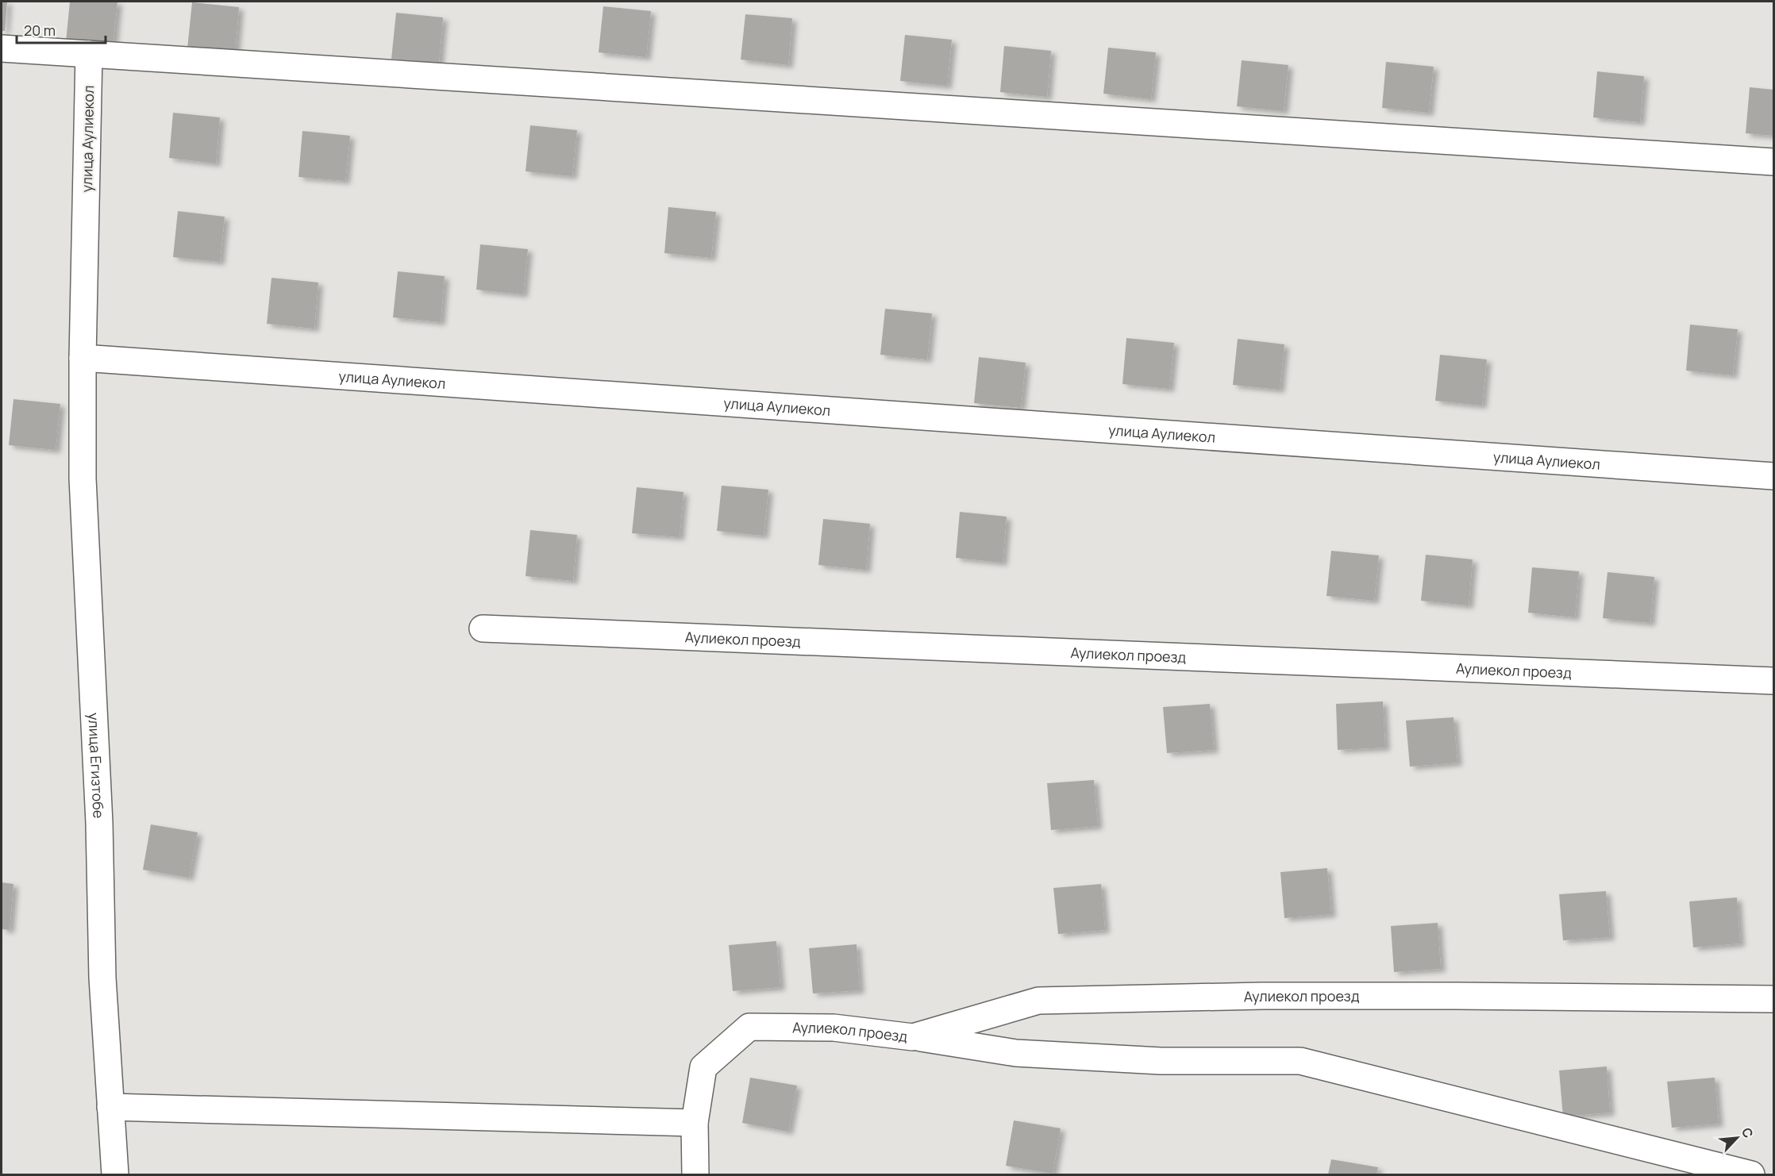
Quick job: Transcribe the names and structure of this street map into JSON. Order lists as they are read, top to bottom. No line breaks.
{"streets":{"street":["улица Аулиекол","Аулиекол проезд","улица Егизтобе"]},"crossings":[["улица Аулиекол","улица Егизтобе"]],"scale_bar":"20 m","north":"top right"}
